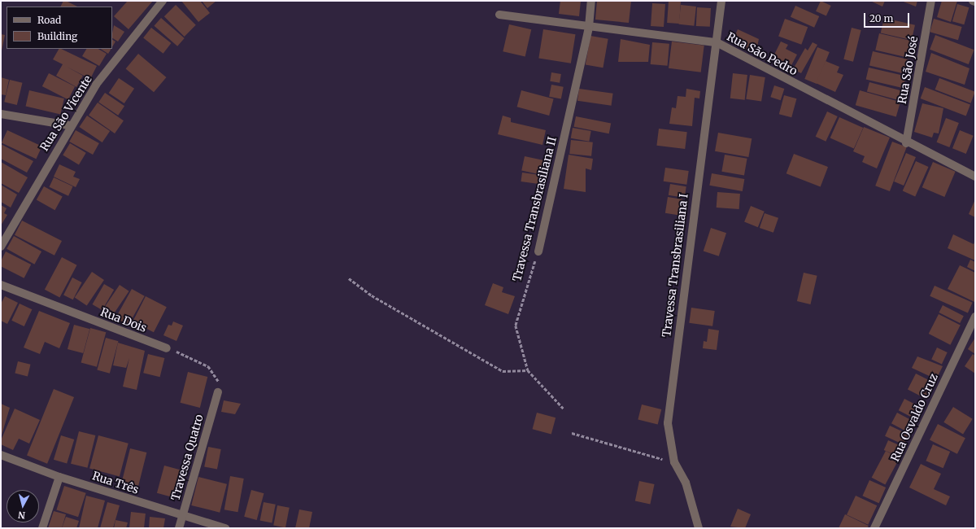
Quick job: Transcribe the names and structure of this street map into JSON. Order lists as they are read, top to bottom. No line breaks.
{"streets":{"street":["Rua São Pedro","Rua São José","Rua São Vicente","Travessa Transbrasiliana II","Travessa Transbrasiliana I","Rua Dois","Rua Osvaldo Cruz","Travessa Quatro","Rua Três"]},"crossings":[["Rua São Pedro","Rua São José"],["Rua São Pedro","Travessa Transbrasiliana II"],["Rua São Pedro","Travessa Transbrasiliana I"],["Travessa Quatro","Rua Três"]],"legend":["Road","Building"],"scale_bar":"20 m","north":"bottom"}
